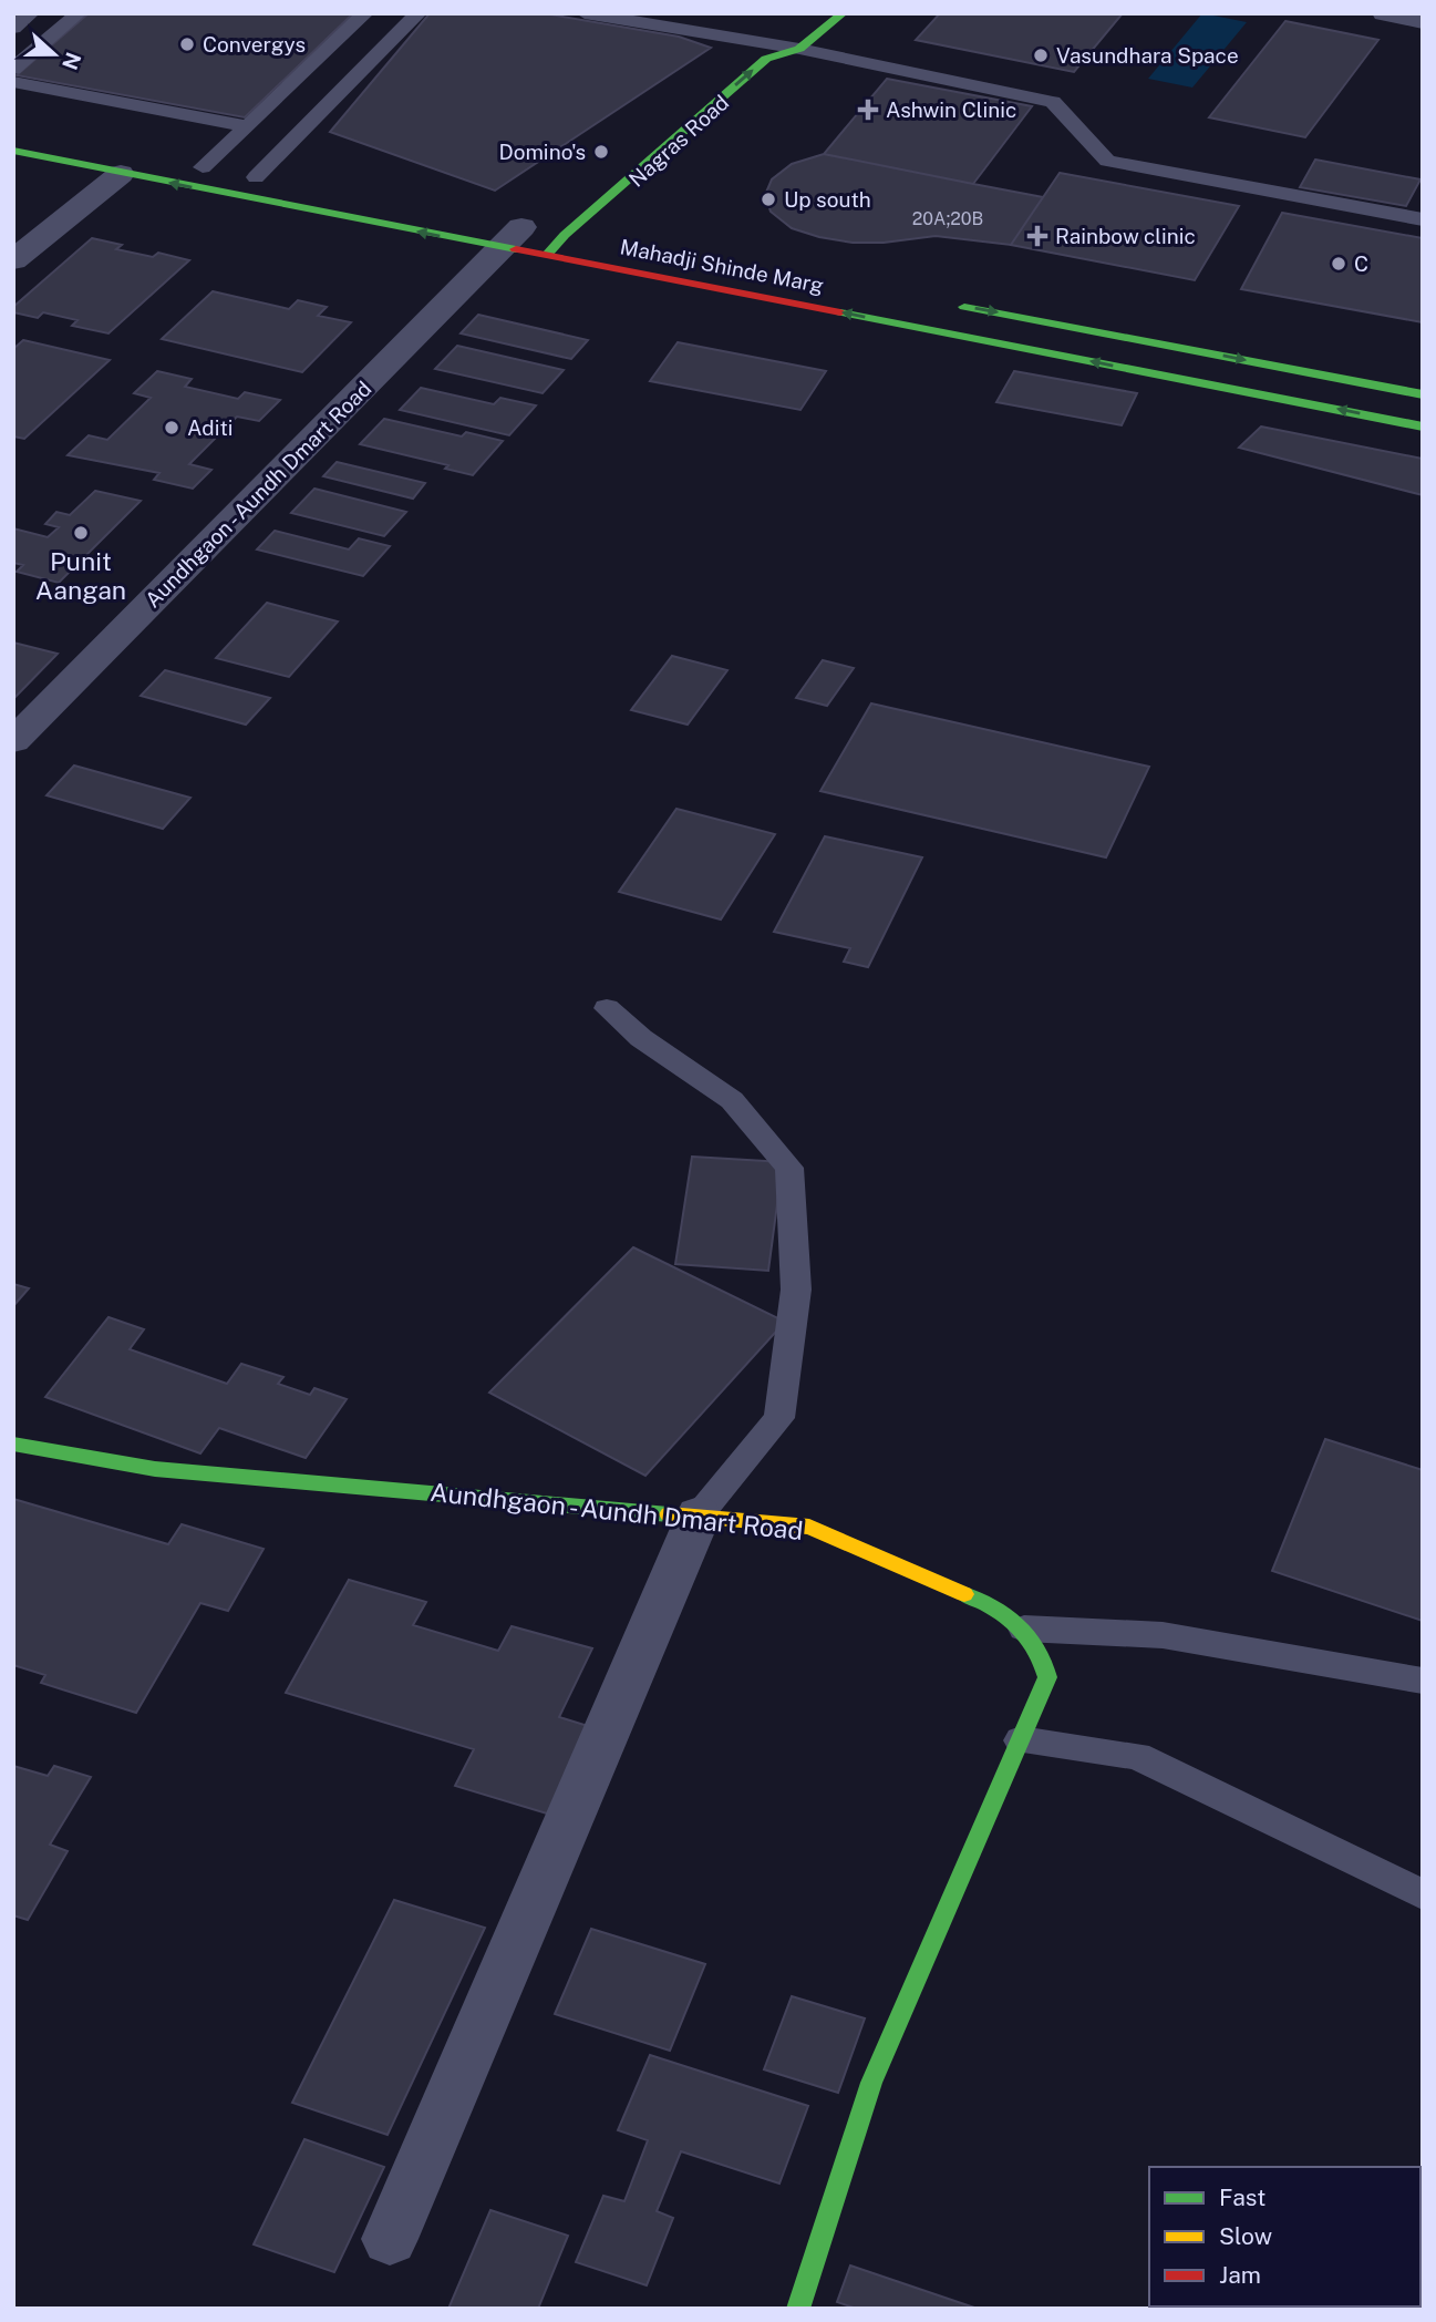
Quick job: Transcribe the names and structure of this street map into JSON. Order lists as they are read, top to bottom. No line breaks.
{"streets":{"main road":["Nagras Road","Mahadji Shinde Marg","Aundhgaon - Aundh Dmart Road"]},"crossings":[["Nagras Road","Mahadji Shinde Marg"],["Nagras Road","Aundhgaon - Aundh Dmart Road"],["Mahadji Shinde Marg","Aundhgaon - Aundh Dmart Road"]],"one_way":["Nagras Road"],"places":{"other":["Convergys","Vasundhara Space","Domino's","Up south","C","Aditi","Punit Aangan"],"health":["Ashwin Clinic","Rainbow clinic"]},"house_numbers":["20A;20B"],"legend":["Fast","Slow","Jam"],"north":"right"}
